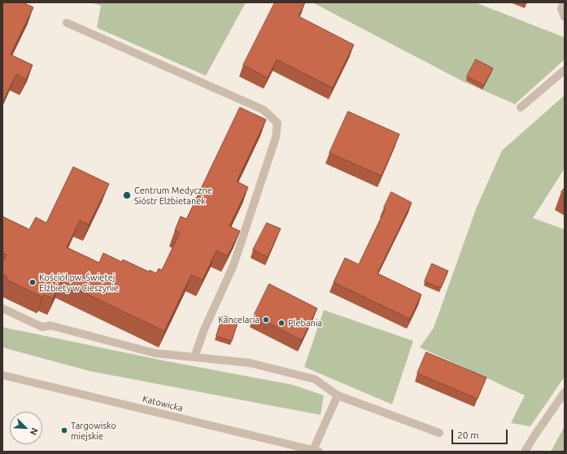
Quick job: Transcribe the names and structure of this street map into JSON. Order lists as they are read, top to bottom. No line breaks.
{"streets":{"street":["Katowicka"]},"places":["Centrum Medyczne Sióstr Elżbietanek","Kościół pw. Świętej Elżbiety w Cieszynie","Kancelaria","Plebania","Targowisko miejskie"],"scale_bar":"20 m","north":"bottom right"}
